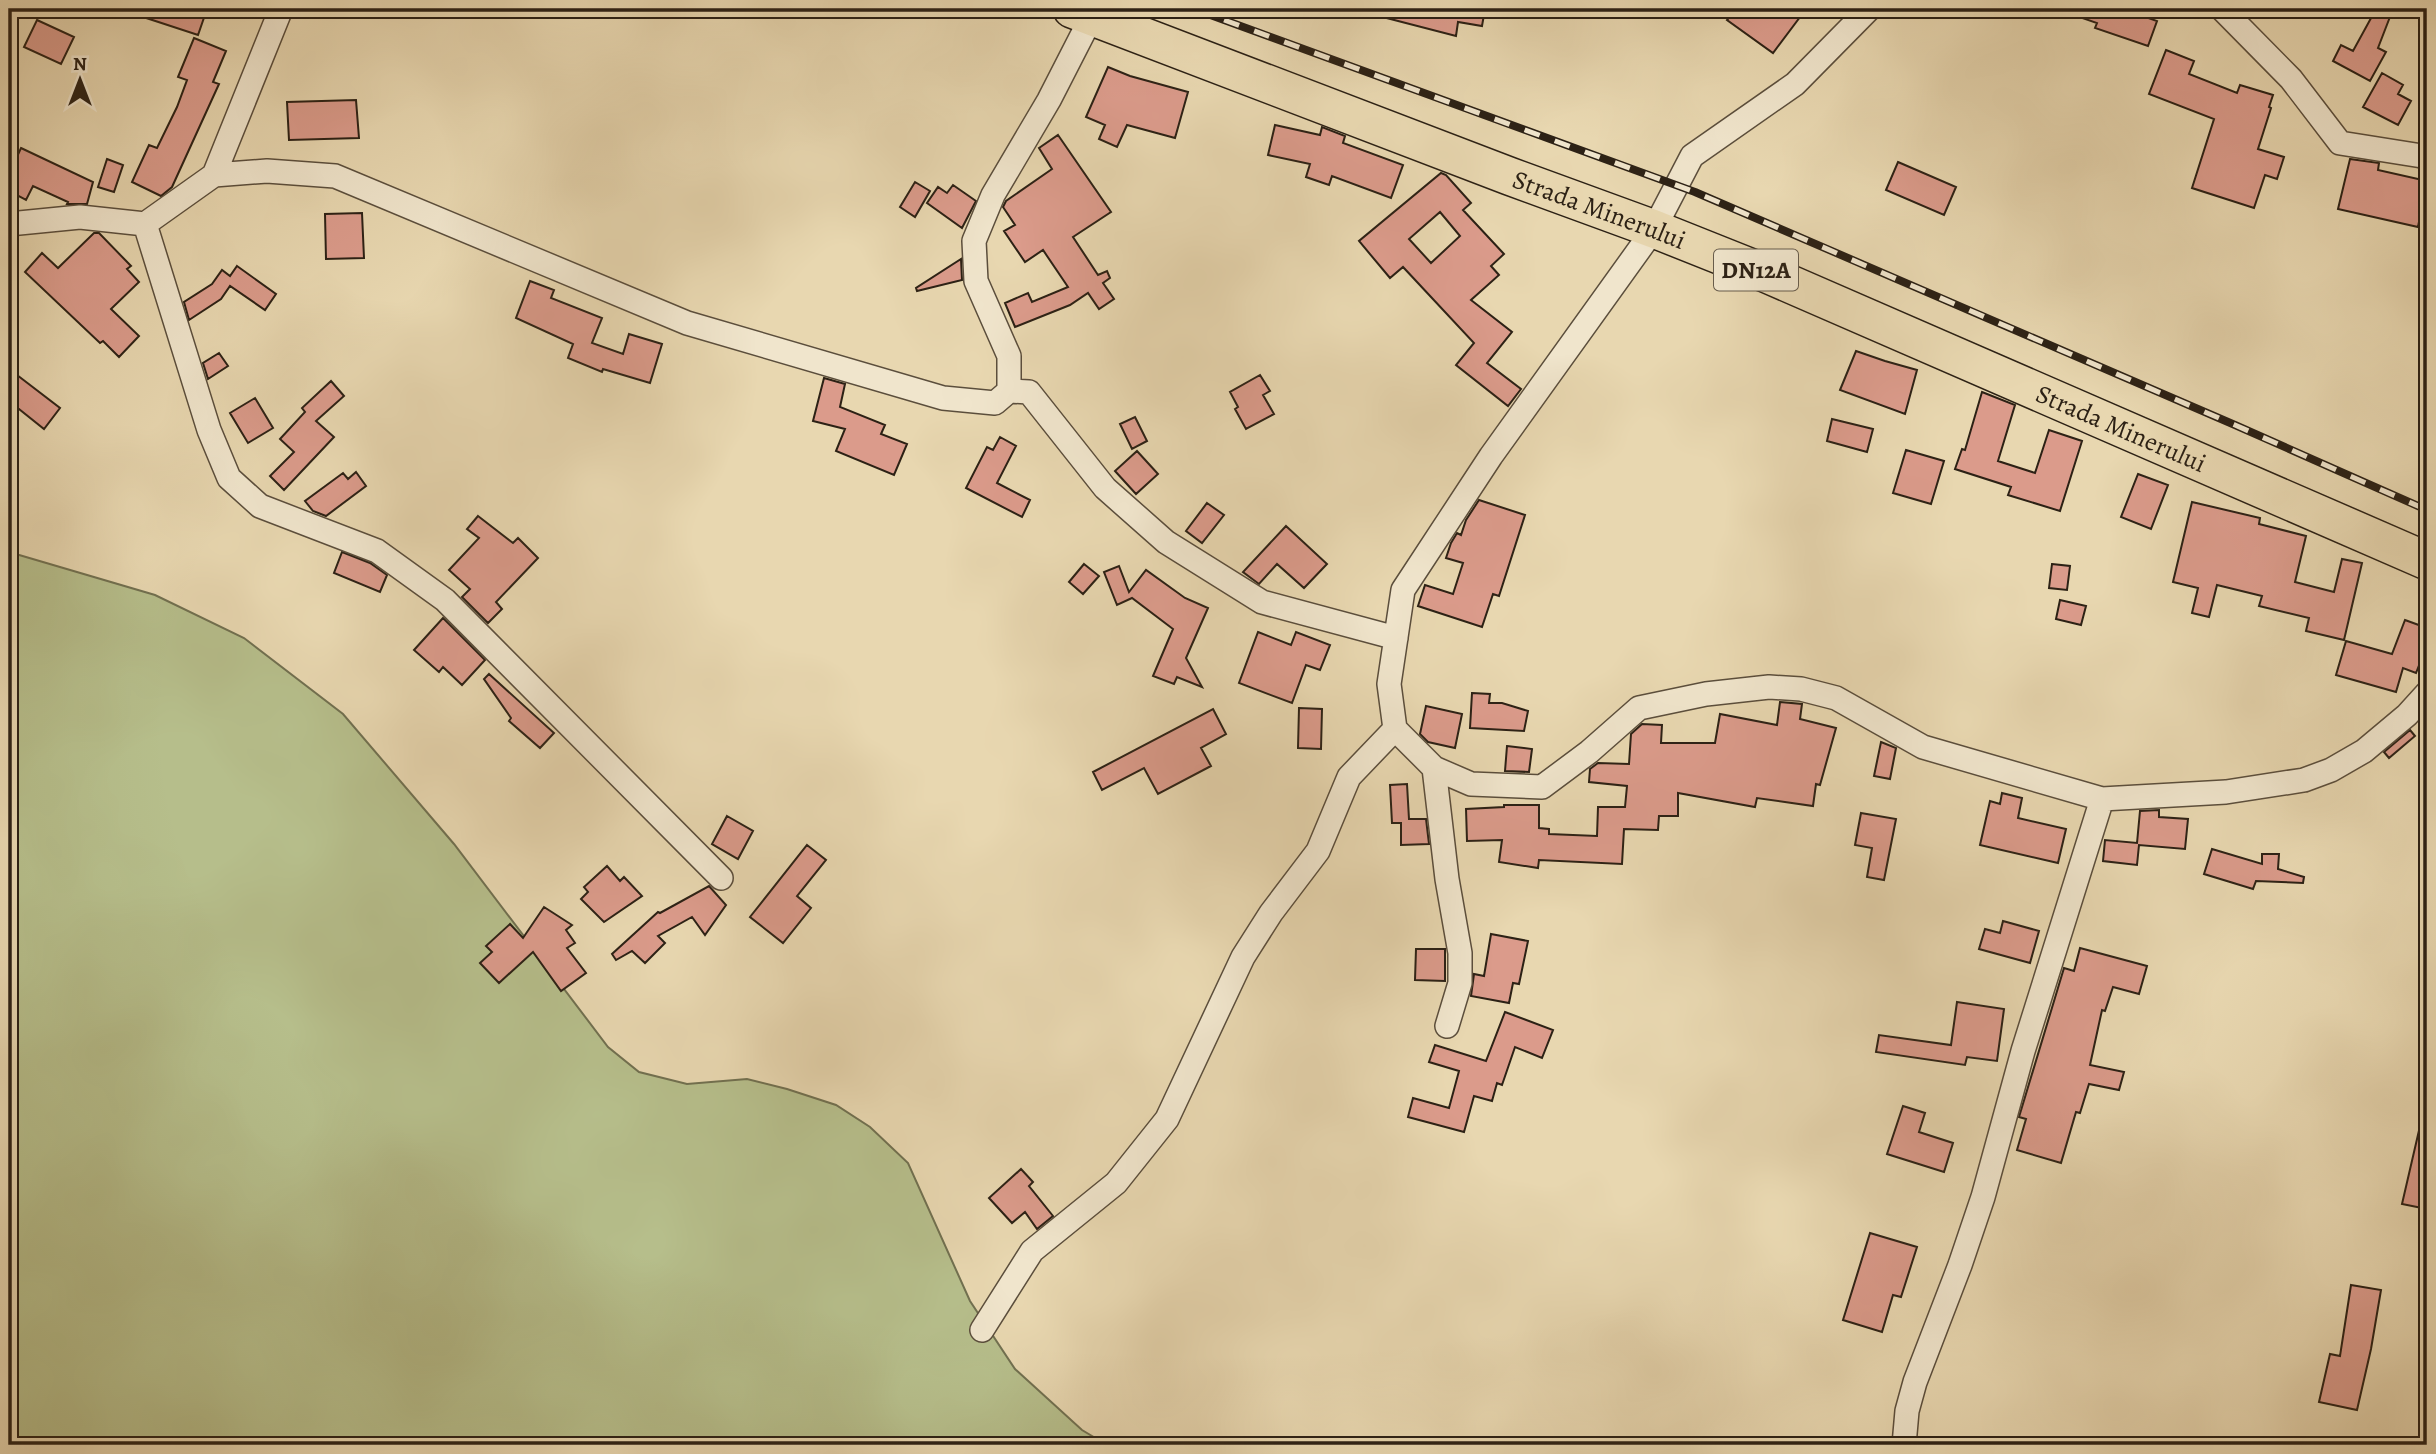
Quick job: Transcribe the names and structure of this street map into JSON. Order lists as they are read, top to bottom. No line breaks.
{"streets":{"main road":["Strada Minerului","DN12A"]},"north":"top"}
